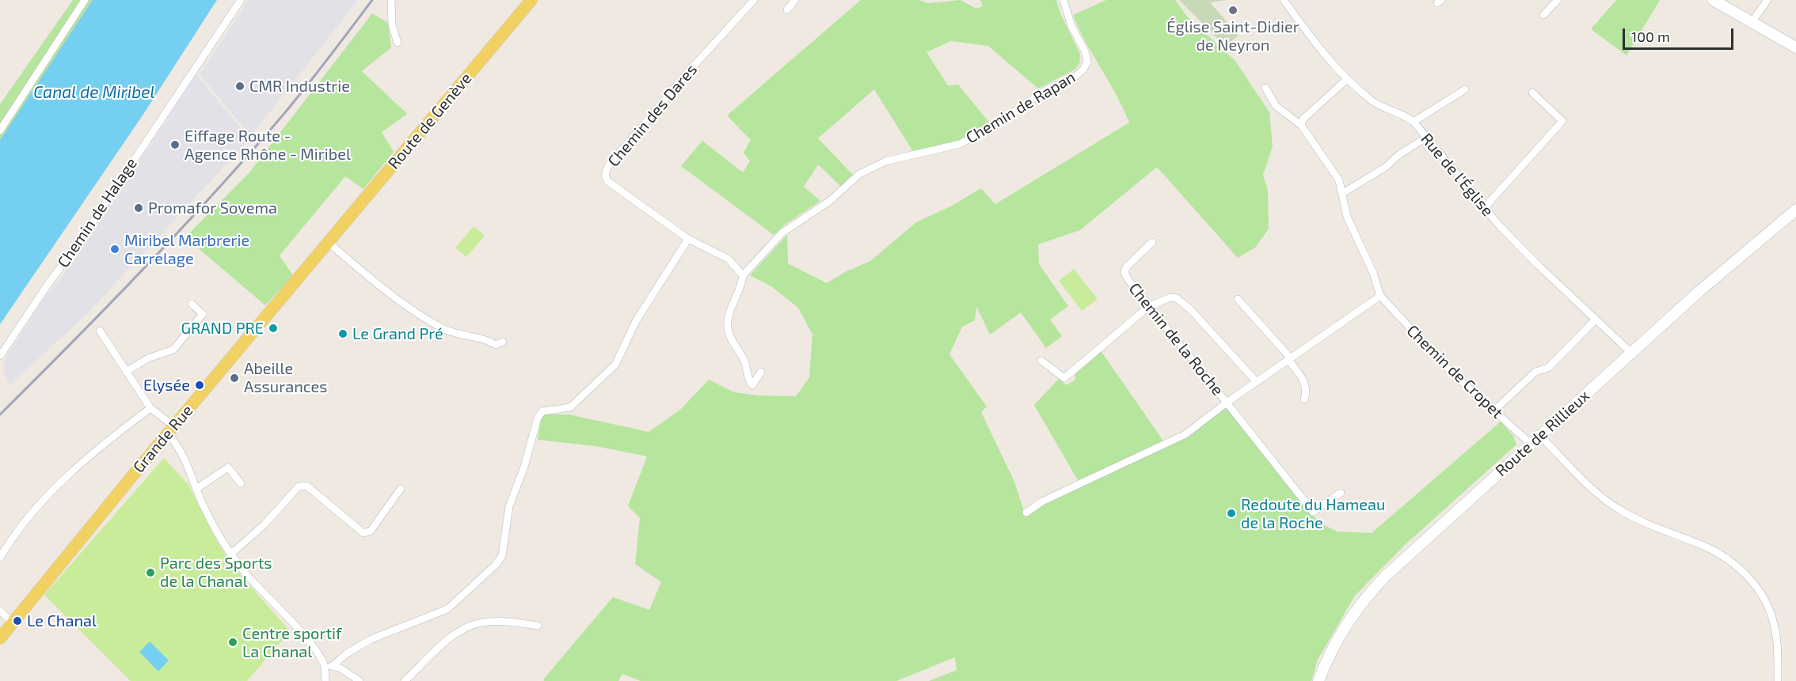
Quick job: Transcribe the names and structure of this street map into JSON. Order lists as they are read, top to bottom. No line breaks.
{"streets":{"main road":["Route de Genève","Grande Rue"],"street":["Chemin de Rapan","Chemin des Dares","Rue de l'Église","Chemin de Halage","Chemin de la Roche","Chemin de Cropet","Route de Rillieux"]},"crossings":[["Chemin de Rapan","Chemin des Dares"],["Route de Genève","Grande Rue"],["Rue de l'Église","Route de Rillieux"],["Chemin de la Roche","Chemin de Cropet"],["Chemin de Cropet","Route de Rillieux"]],"water":["Canal de Miribel"],"places":["Église Saint-Didier de Neyron","CMR Industrie","Eiffage Route - Agence Rhône - Miribel","Promafor Sovema","Miribel Marbrerie Carrelage","GRAND PRE","Le Grand Pré","Abeille Assurances","Elysée","Redoute du Hameau de la Roche","Parc des Sports de la Chanal","Le Chanal","Centre sportif La Chanal"],"scale_bar":"100 m"}
